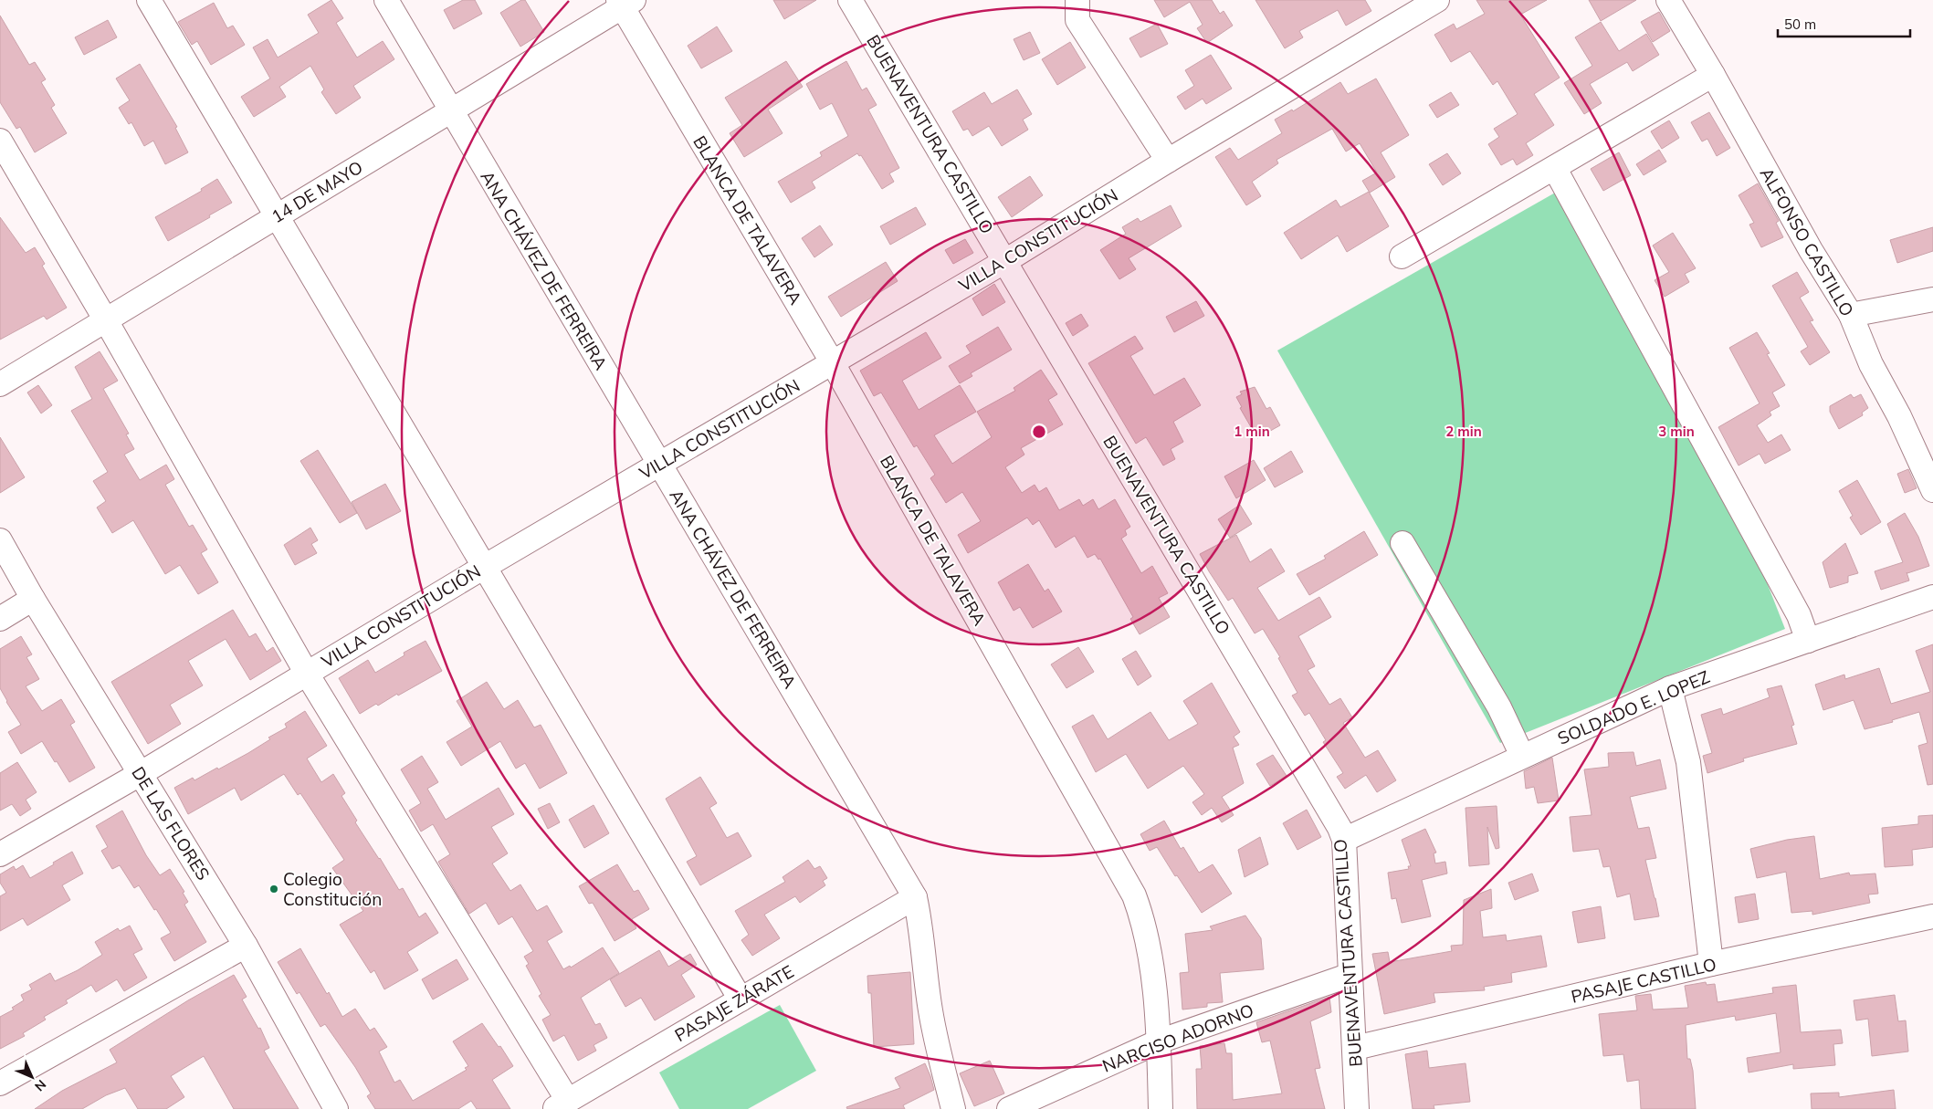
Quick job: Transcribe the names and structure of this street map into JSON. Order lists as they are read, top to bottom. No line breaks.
{"streets":{"street":["BUENAVENTURA CASTILLO","14 DE MAYO","BLANCA DE TALAVERA","VILLA CONSTITUCIÓN","ALFONSO CASTILLO","ANA CHÁVEZ DE FERREIRA","SOLDADO E. LOPEZ","DE LAS FLORES","PASAJE CASTILLO","PASAJE ZÁRATE","NARCISO ADORNO"]},"crossings":[["BUENAVENTURA CASTILLO","VILLA CONSTITUCIÓN"],["BUENAVENTURA CASTILLO","SOLDADO E. LOPEZ"],["BUENAVENTURA CASTILLO","PASAJE CASTILLO"],["BUENAVENTURA CASTILLO","NARCISO ADORNO"],["14 DE MAYO","BLANCA DE TALAVERA"],["14 DE MAYO","ANA CHÁVEZ DE FERREIRA"],["BLANCA DE TALAVERA","VILLA CONSTITUCIÓN"],["BLANCA DE TALAVERA","NARCISO ADORNO"],["VILLA CONSTITUCIÓN","ANA CHÁVEZ DE FERREIRA"],["VILLA CONSTITUCIÓN","DE LAS FLORES"],["ANA CHÁVEZ DE FERREIRA","PASAJE ZÁRATE"]],"places":["Colegio Constitución"],"scale_bar":"50 m","north":"bottom right","rings":["1 min","2 min","3 min"]}
